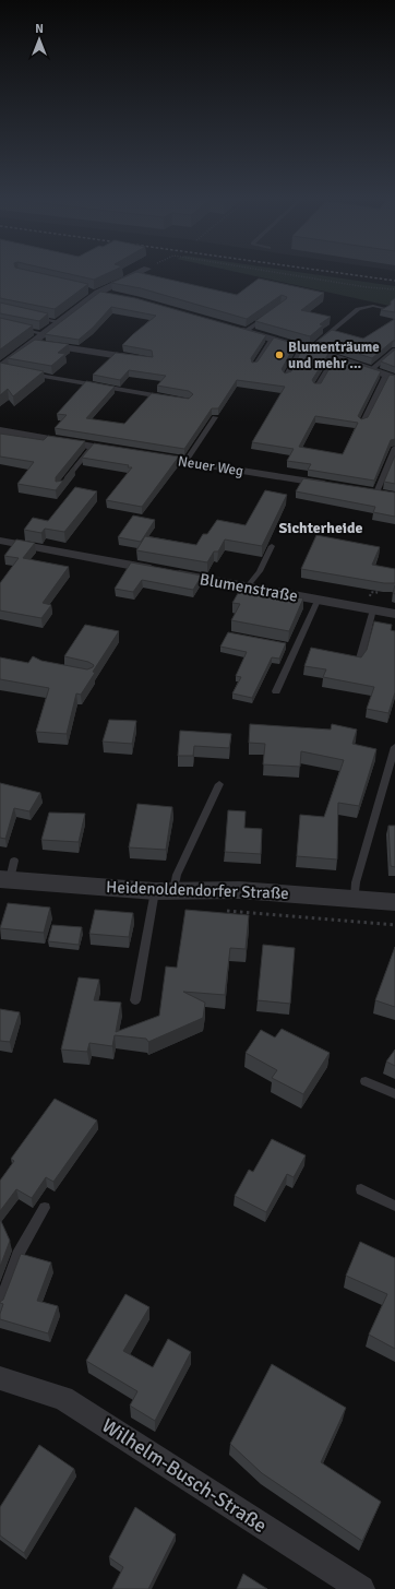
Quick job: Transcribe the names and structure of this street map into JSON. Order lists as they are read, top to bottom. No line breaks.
{"streets":{"street":["Neuer Weg","Blumenstraße","Heidenoldendorfer Straße","Wilhelm-Busch-Straße"]},"districts":["Sichterheide"],"places":["Blumenträume und mehr ..."],"north":"top"}
